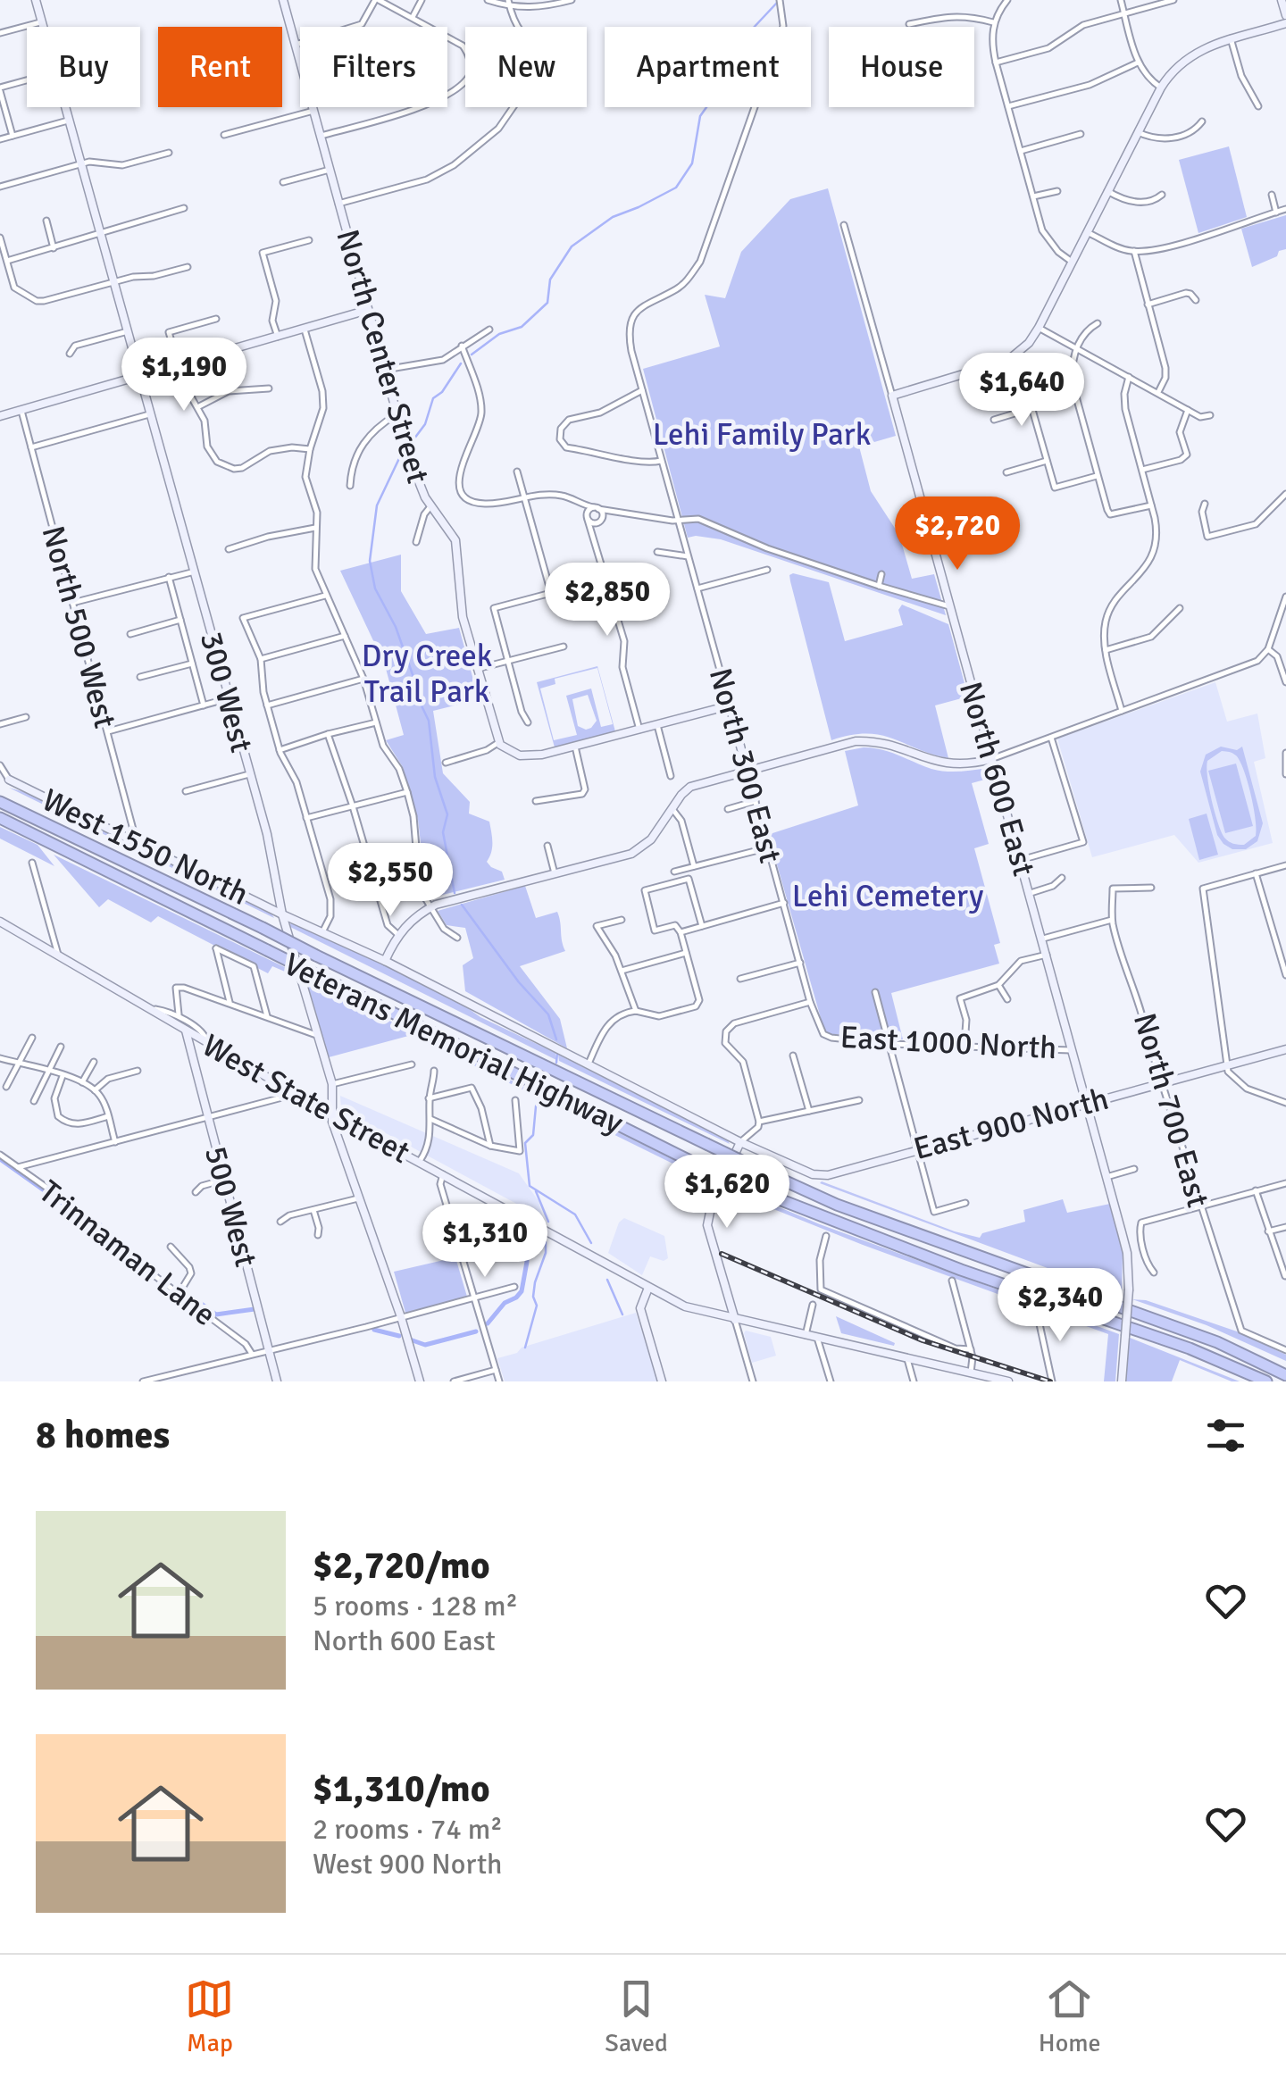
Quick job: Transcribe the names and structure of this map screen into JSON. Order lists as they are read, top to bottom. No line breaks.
{"streets":{"highway":["Veterans Memorial Highway"],"street":["North Center Street","North 500 West","300 West","North 300 East","North 600 East","West 1550 North","East 1000 North","West State Street","North 700 East","East 900 North","500 West","Trinnaman Lane"]},"crossings":[["North 500 West","West 1550 North"],["300 West","West 1550 North"],["300 West","West State Street"],["North 300 East","East 1000 North"],["North 600 East","East 1000 North"],["North 600 East","East 900 North"],["West 1550 North","East 900 North"],["West State Street","500 West"],["North 700 East","East 900 North"]],"parks":["Lehi Family Park","Dry Creek Trail Park","Lehi Cemetery"],"page":{"chip":["Buy","Rent","Filters","New","Apartment","House"],"price":["$1,190","$1,640","$2,720","$2,850","$2,550","$1,620","$1,310","$2,340"],"heading":"8 homes","list":[{"name":"$2,720/mo","note":"5 rooms · 128 m² · North 600 East"},{"name":"$1,310/mo","note":"2 rooms · 74 m² · West 900 North"}],"tabs":["Map","Saved","Home"]}}
